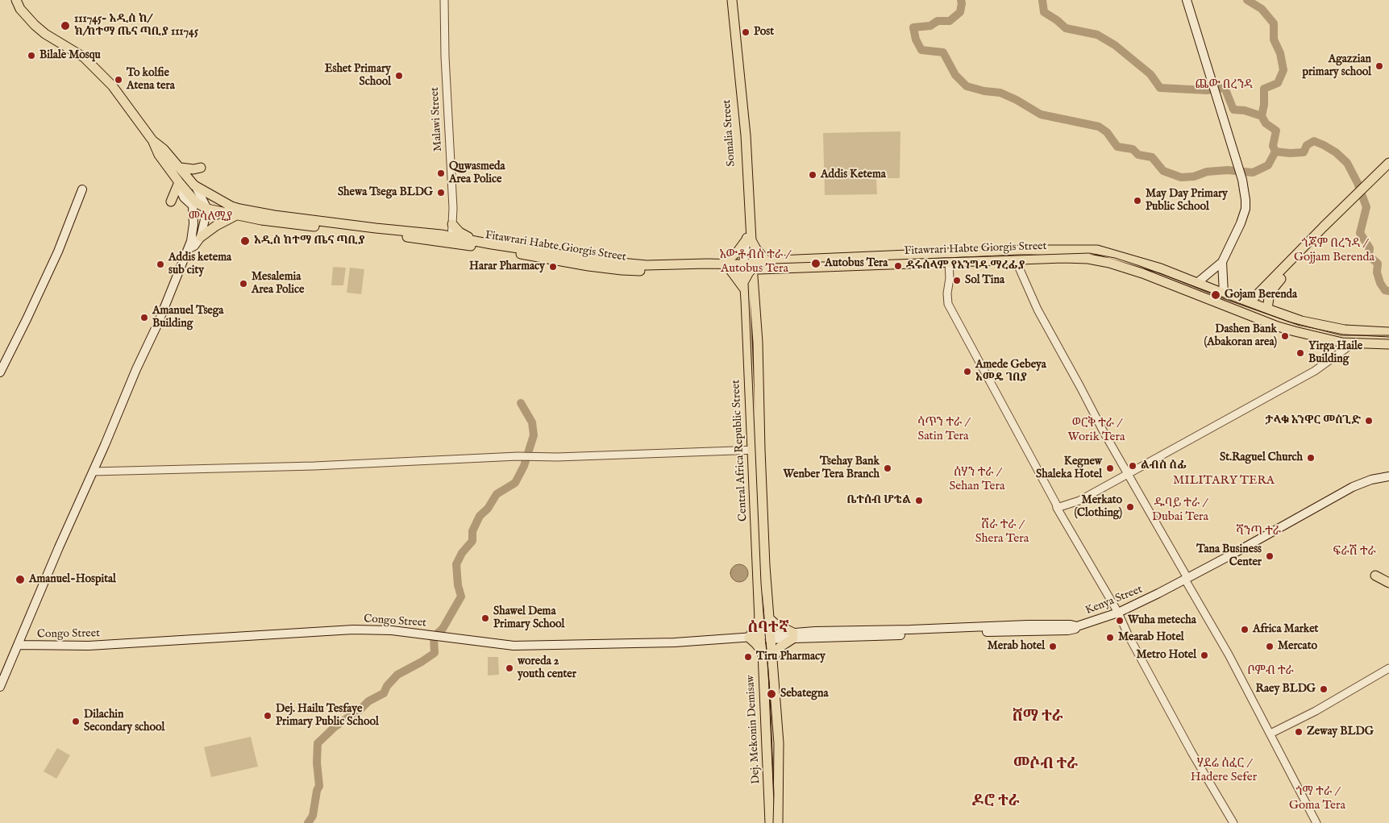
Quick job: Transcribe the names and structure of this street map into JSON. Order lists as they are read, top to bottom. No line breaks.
{"streets":{"main road":["Somalia Street","Fitawrari Habte Giorgis Street","Central Africa Republic Street","Kenya Street","Congo Street","Dej. Mekonin Demisaw"],"street":["Malawi Street"]},"crossings":[["Malawi Street","Fitawrari Habte Giorgis Street"],["Somalia Street","Fitawrari Habte Giorgis Street"],["Somalia Street","Central Africa Republic Street"],["Fitawrari Habte Giorgis Street","Central Africa Republic Street"],["Central Africa Republic Street","Congo Street"],["Central Africa Republic Street","Dej. Mekonin Demisaw"],["Kenya Street","Congo Street"],["Congo Street","Dej. Mekonin Demisaw"]],"districts":["ጨው በረንዳ","መሳለሚያ","ጎጃም በረንዳ / Gojjam Berenda","አውቶብስ ተራ / Autobus Tera","ሳጥን ተራ / Satin Tera","ወርቅ ተራ / Worik Tera","ሰሃን ተራ / Sehan Tera","MILITARY TERA","ዱባይ ተራ / Dubai Tera","ሸራ ተራ / Shera Tera","ሻንጣ ተራ","ፍራሽ ተራ","ሰባተኛ","ቦምብ ተራ","ሸማ ተራ","ሃደሬ ሰፈር / Hadere Sefer","መሶብ ተራ","ጎማ ተራ / Goma Tera","ዶሮ ተራ"],"places":["111745- አዲስ ከ/ ክ/ከተማ ጤና ጣቢያ 111745","Post","Bilale Mosqu","Agazzian primary school","Eshet Primary School","To kolfie Atena tera","Quwasmeda Area Police","Addis Ketema","Shewa Tsega BLDG","May Day Primary Public School","አዲስ ከተማ ጤና ጣቢያ","Autobus Tera","Addis ketema sub city","ዳሩሰላም የእንግዳ ማረፊያ","Harar Pharmacy","Sol Tina","Mesalemia Area Police","Gojam Berenda","Amanuel Tsega Building","Dashen Bank (Abakoran area)","Yirga Haile Building","Amede Gebeya አመዴ ገበያ","ታላቁ አንዋር መስጊድ","St.Raguel Church","ልብስ ሰፊ","Tsehay Bank Wenber Tera Branch","Kegnew Shaleka Hotel","ቤተሰብ ሆቴል","Merkato (Clothing)","Tana Business Center","Amanuel-Hospital","Shawel Dema Primary School","Wuha metecha","Africa Market","Mearab Hotel","Merab hotel","Mercato","Metro Hotel","Tiru Pharmacy","woreda 2 youth center","Raey BLDG","Sebategna","Dej. Hailu Tesfaye Primary Public School","Dilachin Secondary school","Zeway BLDG"]}
